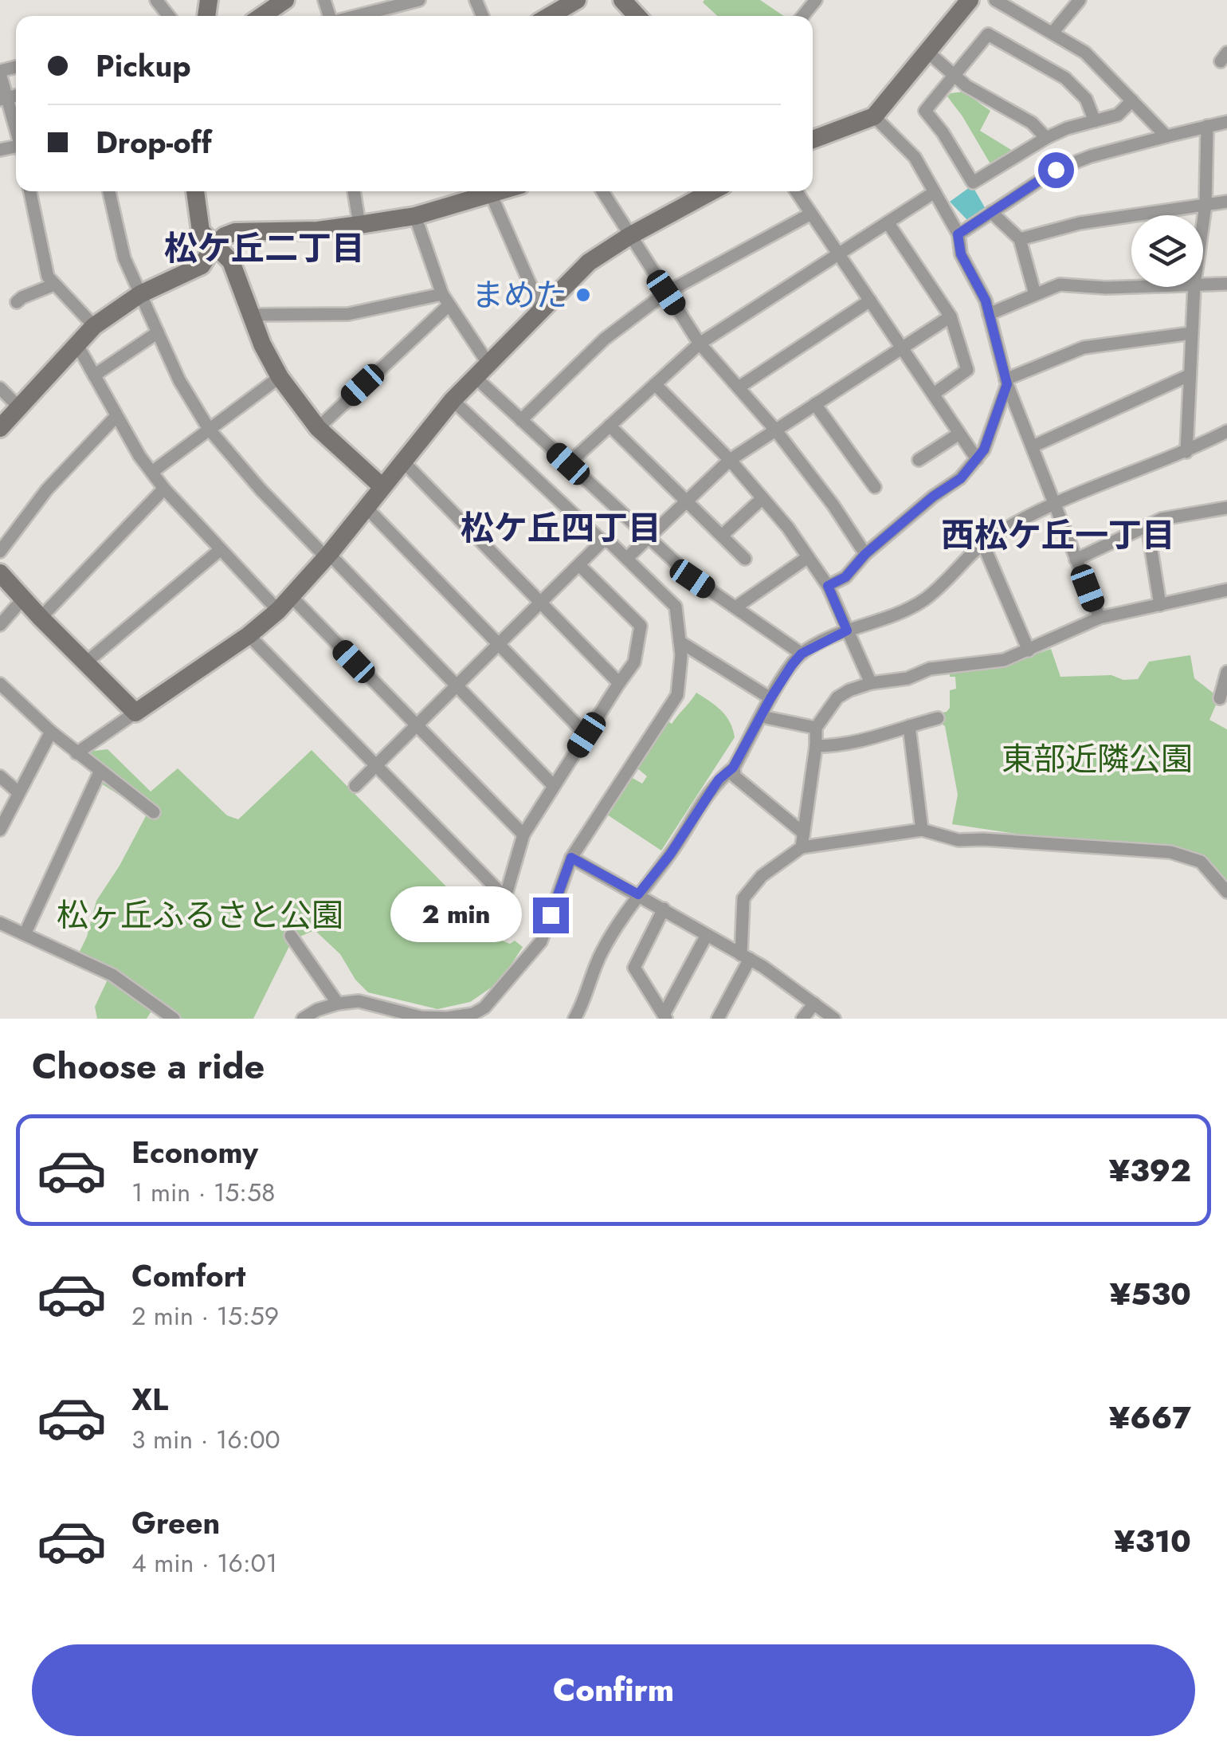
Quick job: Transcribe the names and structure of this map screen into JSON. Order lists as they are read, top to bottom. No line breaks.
{"districts":["松ケ丘二丁目","松ケ丘四丁目","西松ケ丘一丁目"],"parks":["東部近隣公園","松ヶ丘ふるさと公園"],"places":["まめた"],"page":{"banner":["Pickup","Drop-off"],"bubble":"2 min","heading":"Choose a ride","list":[{"name":"Economy","note":"1 min · 15:58","value":"¥392"},{"name":"Comfort","note":"2 min · 15:59","value":"¥530"},{"name":"XL","note":"3 min · 16:00","value":"¥667"},{"name":"Green","note":"4 min · 16:01","value":"¥310"}],"buttons":"Confirm"}}
